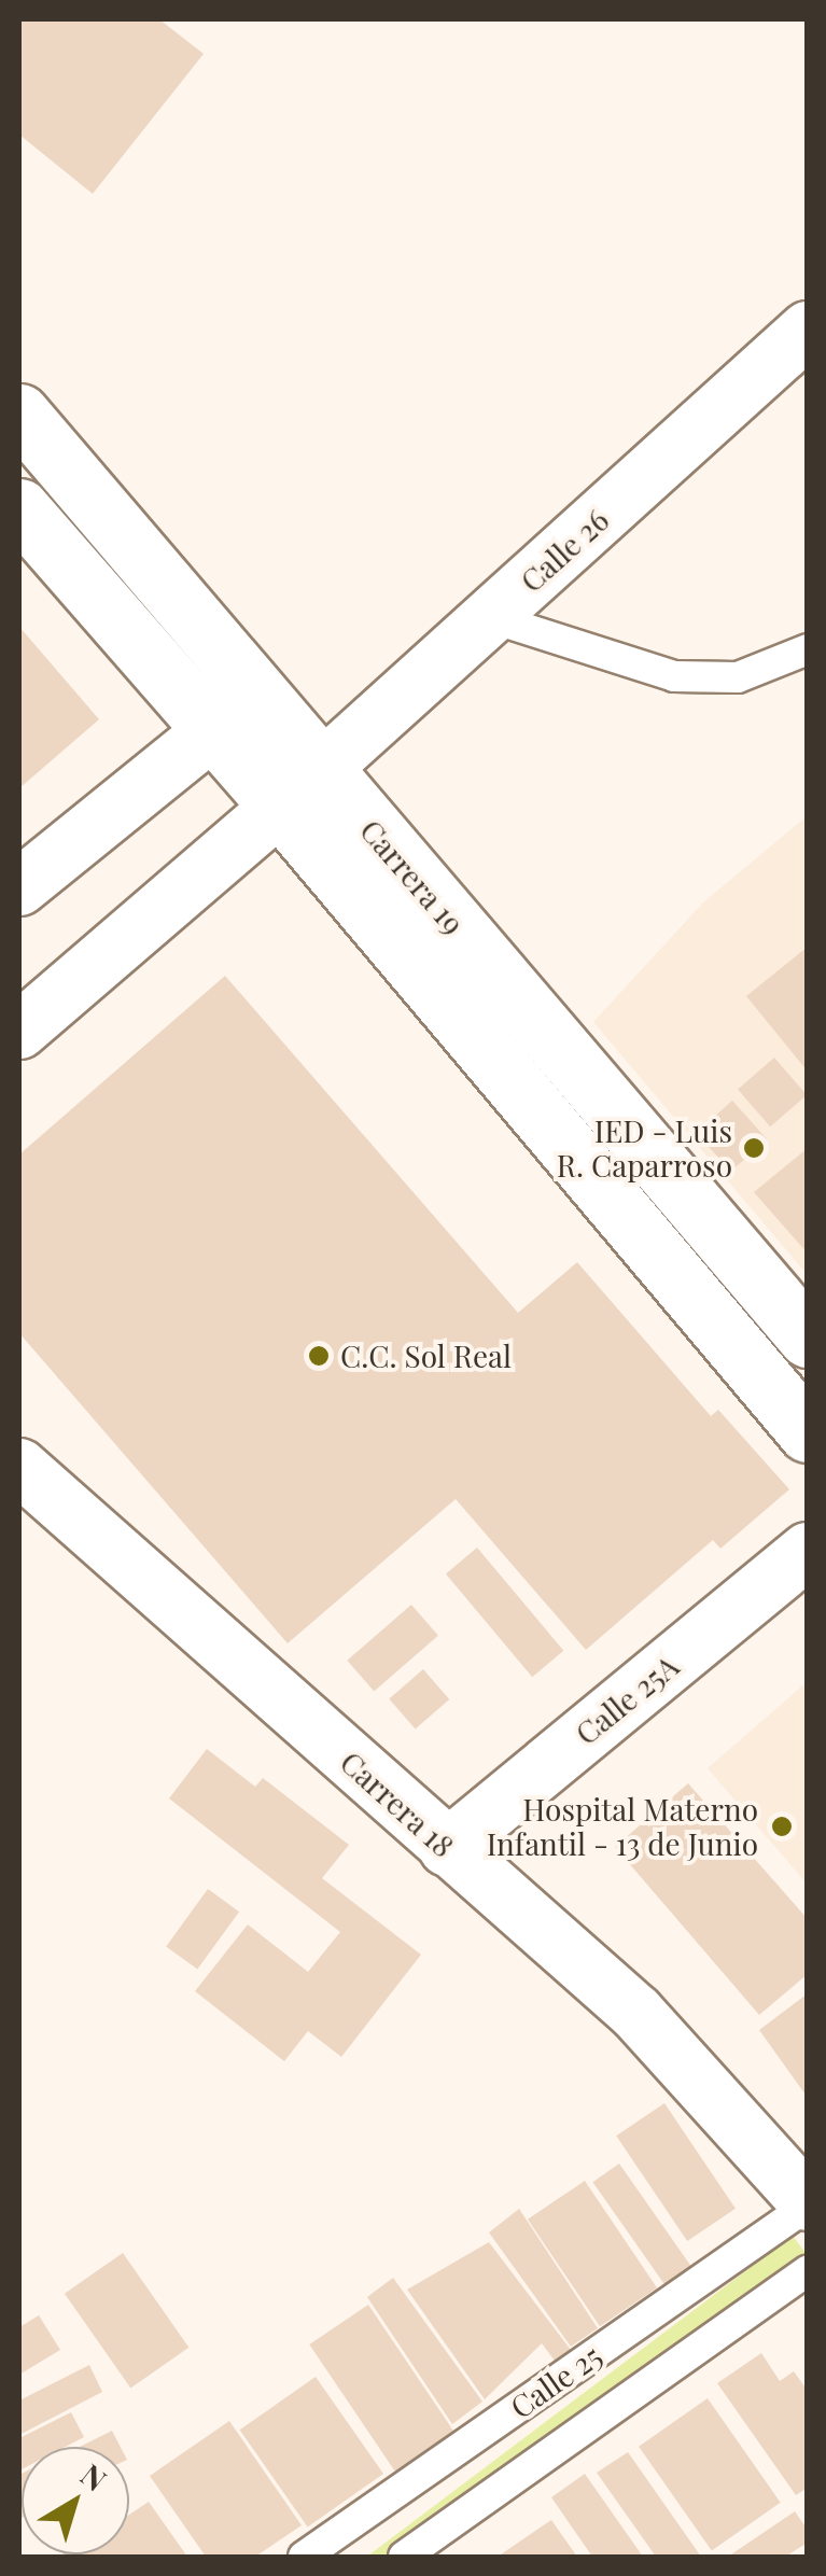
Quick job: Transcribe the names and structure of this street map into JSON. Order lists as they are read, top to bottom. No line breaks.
{"streets":{"street":["Calle 26","Carrera 19","Calle 25A","Carrera 18"],"lane":["Calle 25"]},"crossings":[["Calle 26","Carrera 19"],["Calle 25A","Carrera 18"],["Carrera 18","Calle 25"]],"places":["IED - Luis R. Caparroso","C.C. Sol Real","Hospital Materno Infantil - 13 de Junio"],"north":"top right"}
